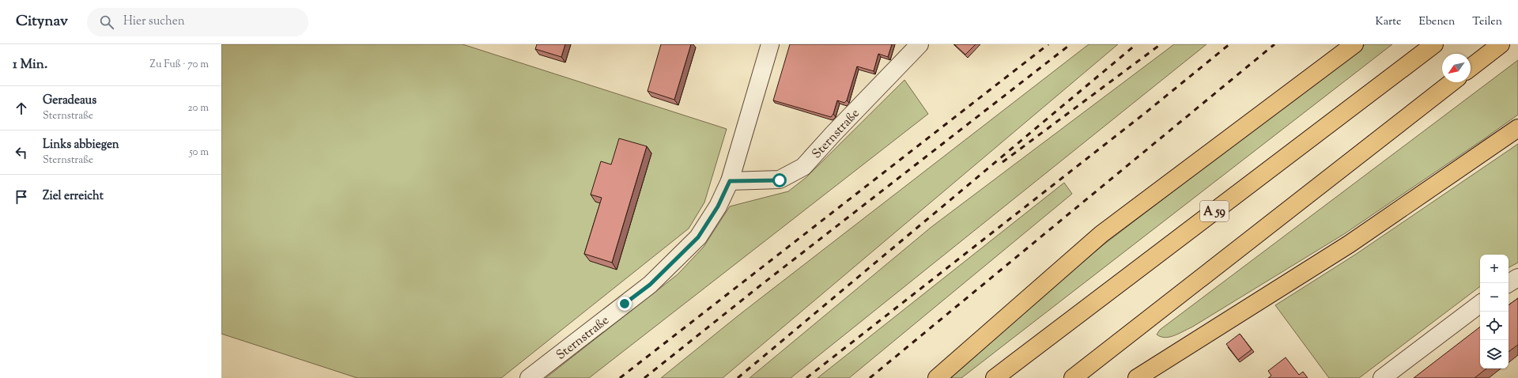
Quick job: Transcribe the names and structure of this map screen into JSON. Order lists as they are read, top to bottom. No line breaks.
{"streets":{"highway":["A 59"],"street":["Sternstraße"]},"north":"bottom left","page":{"header":"Citynav","search":"Hier suchen","nav":["Karte","Ebenen","Teilen"],"heading":["1 Min.","Zu Fuß · 70 m"],"list":[["Geradeaus","Sternstraße","20 m"],["Links abbiegen","Sternstraße","50 m"],"Ziel erreicht"],"map_buttons":["+","−"]}}
